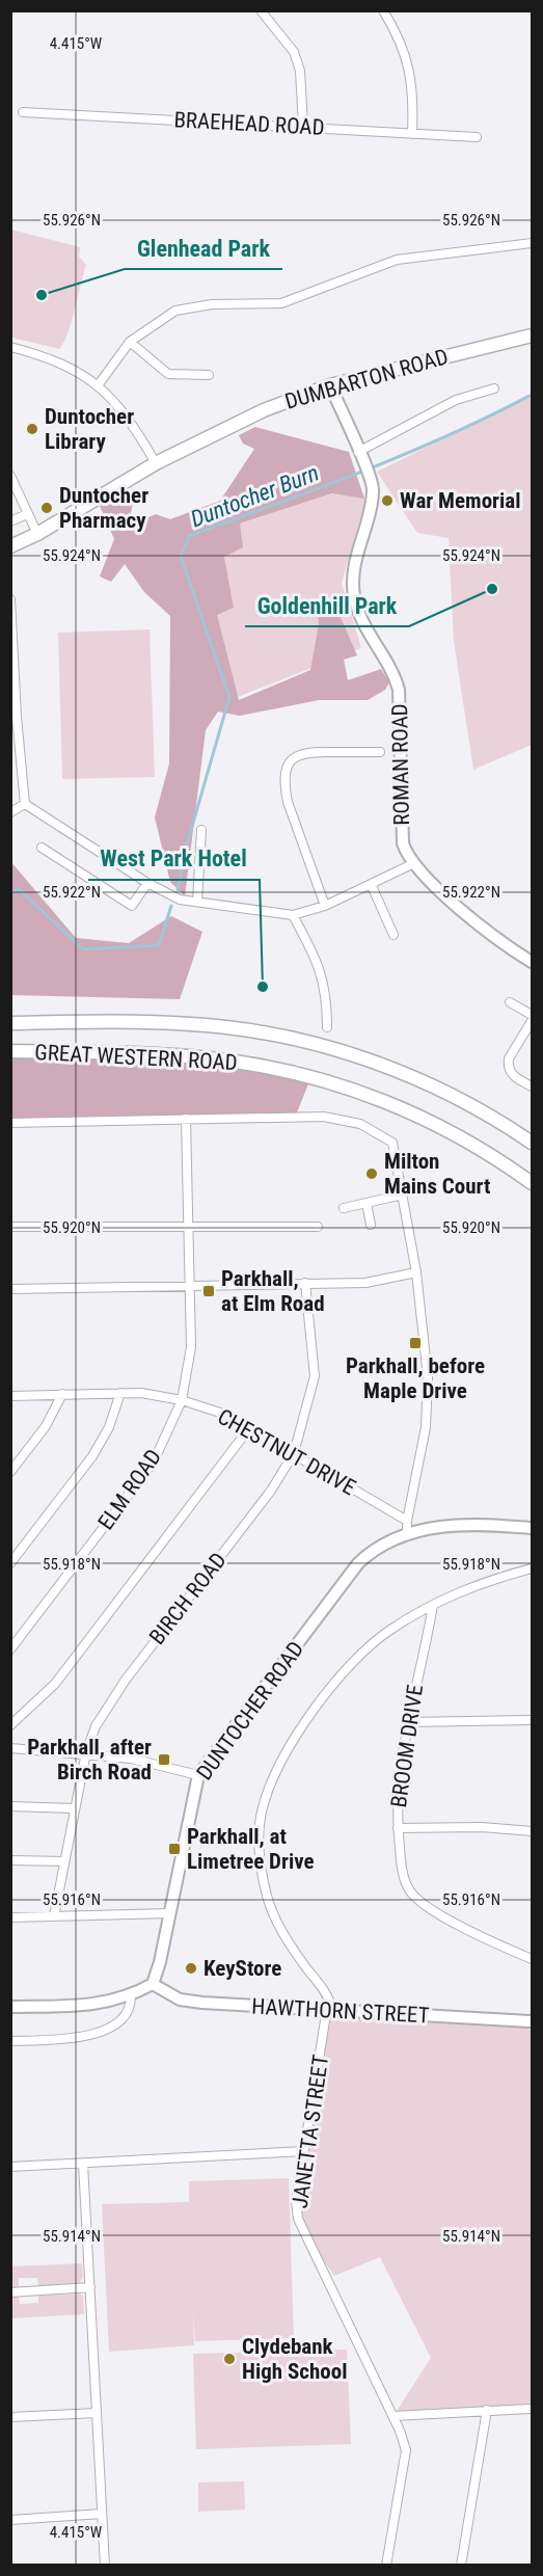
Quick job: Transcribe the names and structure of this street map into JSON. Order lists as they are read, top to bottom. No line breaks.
{"streets":{"main road":["DUMBARTON ROAD","GREAT WESTERN ROAD"],"street":["BRAEHEAD ROAD","ROMAN ROAD","CHESTNUT DRIVE","ELM ROAD","BIRCH ROAD","DUNTOCHER ROAD","BROOM DRIVE","HAWTHORN STREET","JANETTA STREET"]},"crossings":[["DUMBARTON ROAD","ROMAN ROAD"],["CHESTNUT DRIVE","ELM ROAD"],["CHESTNUT DRIVE","BIRCH ROAD"],["DUNTOCHER ROAD","HAWTHORN STREET"],["HAWTHORN STREET","JANETTA STREET"]],"water":["Duntocher Burn"],"places":{"other":["Glenhead Park","Duntocher Library","War Memorial","Duntocher Pharmacy","Goldenhill Park","West Park Hotel","Milton Mains Court","KeyStore","Clydebank High School"],"transit":["Parkhall, at Elm Road","Parkhall, before Maple Drive","Parkhall, after Birch Road","Parkhall, at Limetree Drive"]},"coordinates":["4.415°W","55.926°N","55.924°N","55.922°N","55.920°N","55.918°N","55.916°N","55.914°N"]}
